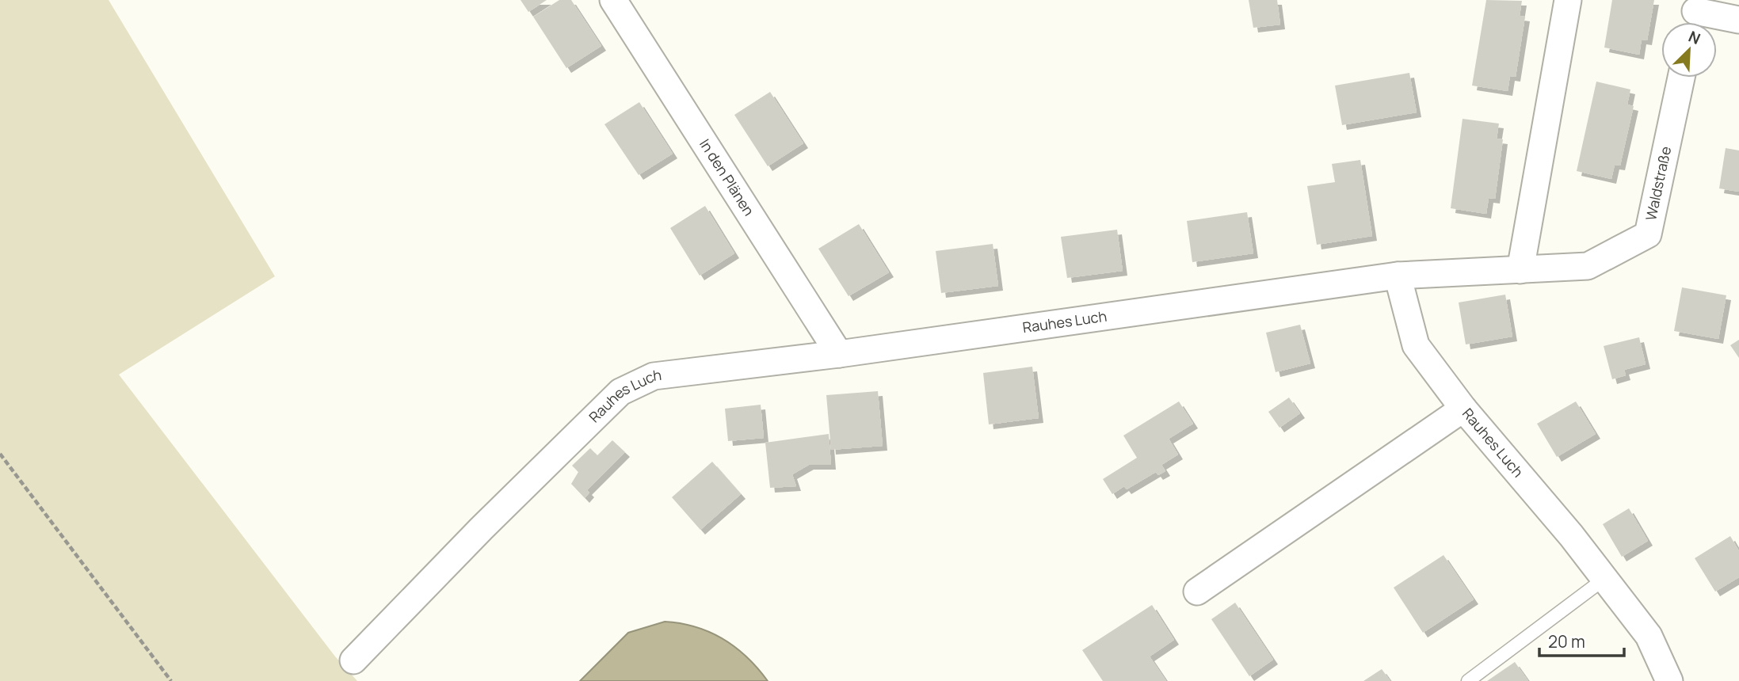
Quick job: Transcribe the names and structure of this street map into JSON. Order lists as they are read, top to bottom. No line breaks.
{"streets":{"street":["In den Plänen","Waldstraße","Rauhes Luch"]},"crossings":[["In den Plänen","Rauhes Luch"],["Waldstraße","Rauhes Luch"]],"scale_bar":"20 m","north":"top right"}
